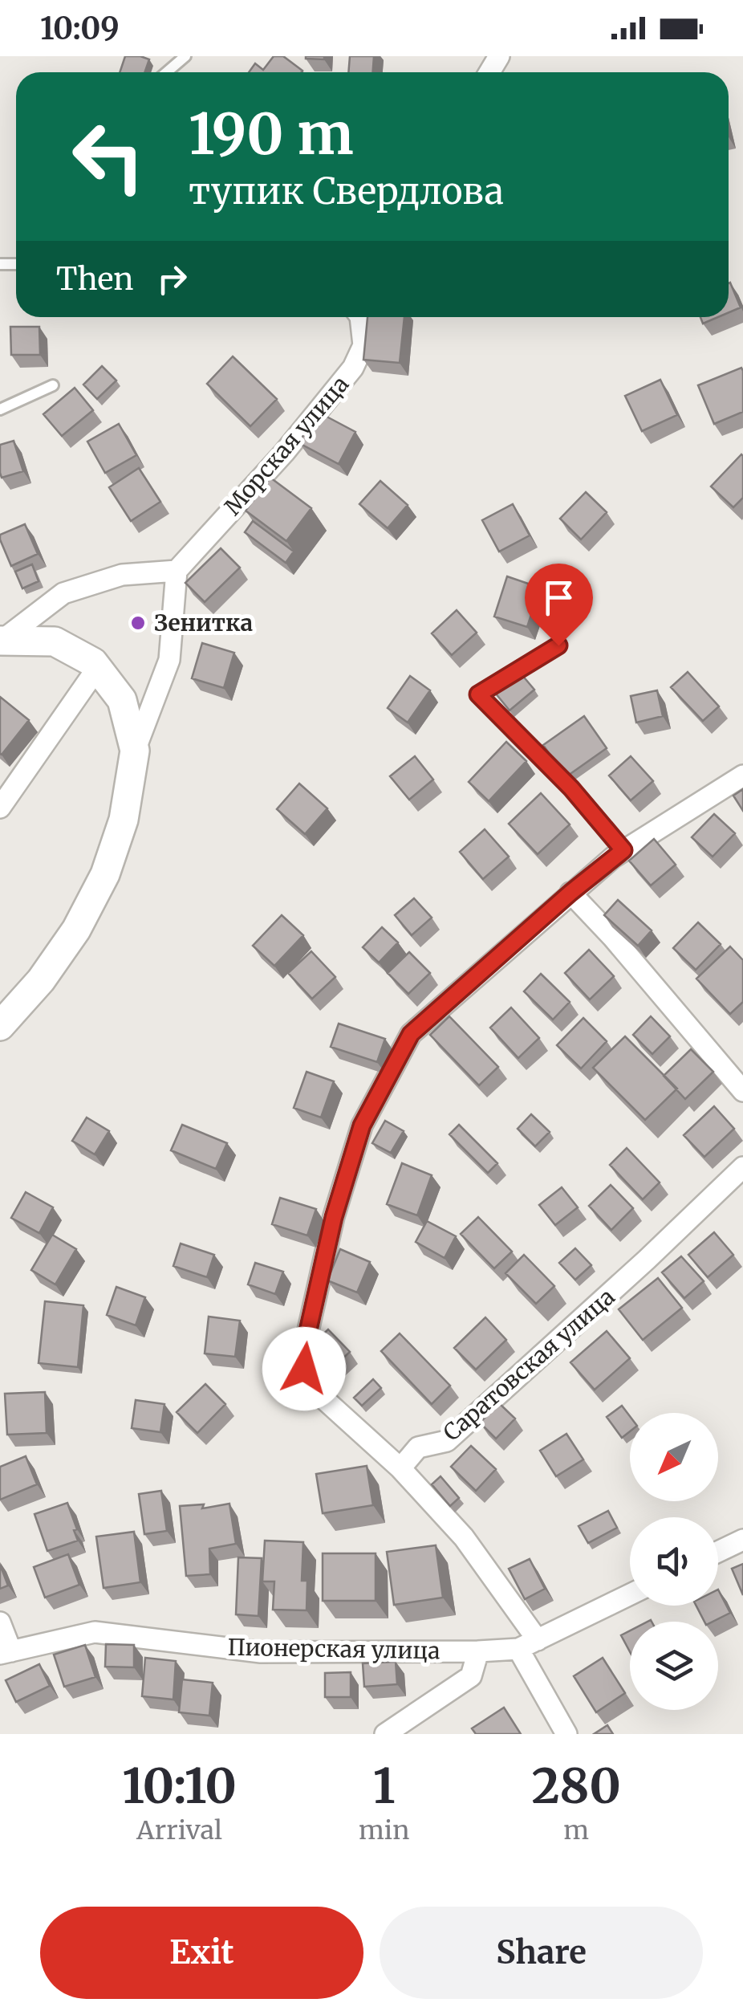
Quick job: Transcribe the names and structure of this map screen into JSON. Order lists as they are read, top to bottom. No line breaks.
{"streets":{"street":["Морская улица","Саратовская улица","Пионерская улица"]},"places":["Зенитка"],"north":"bottom left","page":{"status":"10:09","turn":["190 m","тупик Свердлова"],"then":"Then","eta":["10:10","Arrival","1","min","280","m"],"buttons":["Exit","Share"]}}
